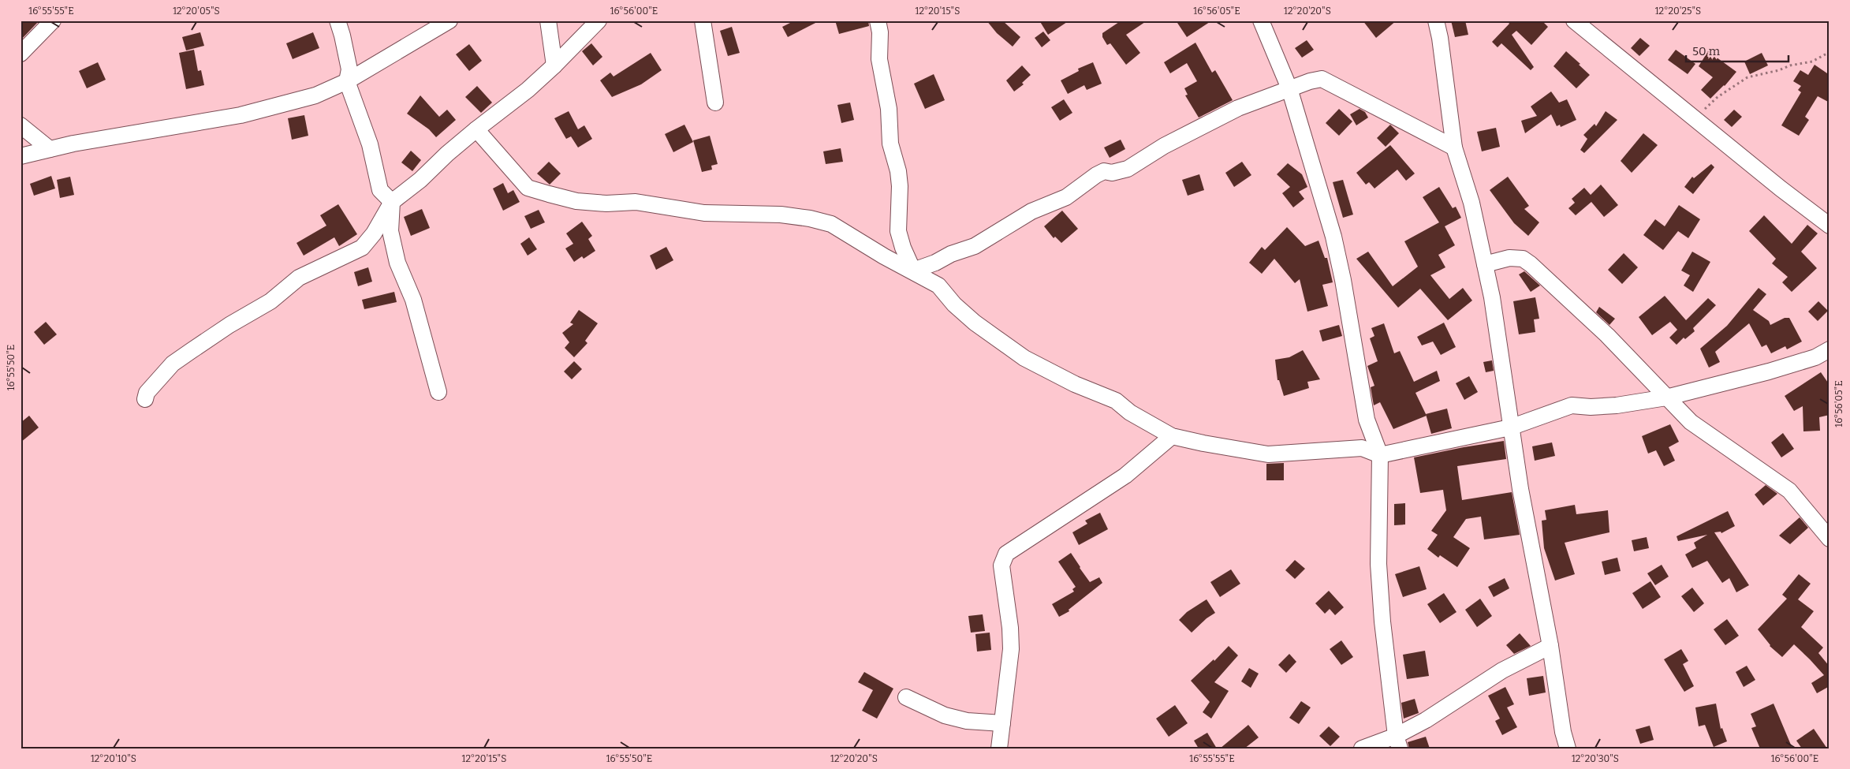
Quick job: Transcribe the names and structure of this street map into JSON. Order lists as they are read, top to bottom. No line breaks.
{"scale_bar":"50 m","coordinates":["16°55'55\"E","12°20'05\"S","16°56'00\"E","12°20'15\"S","16°56'05\"E","12°20'20\"S","12°20'25\"S","16°55'50\"E","12°20'10\"S","12°20'30\"S"]}
